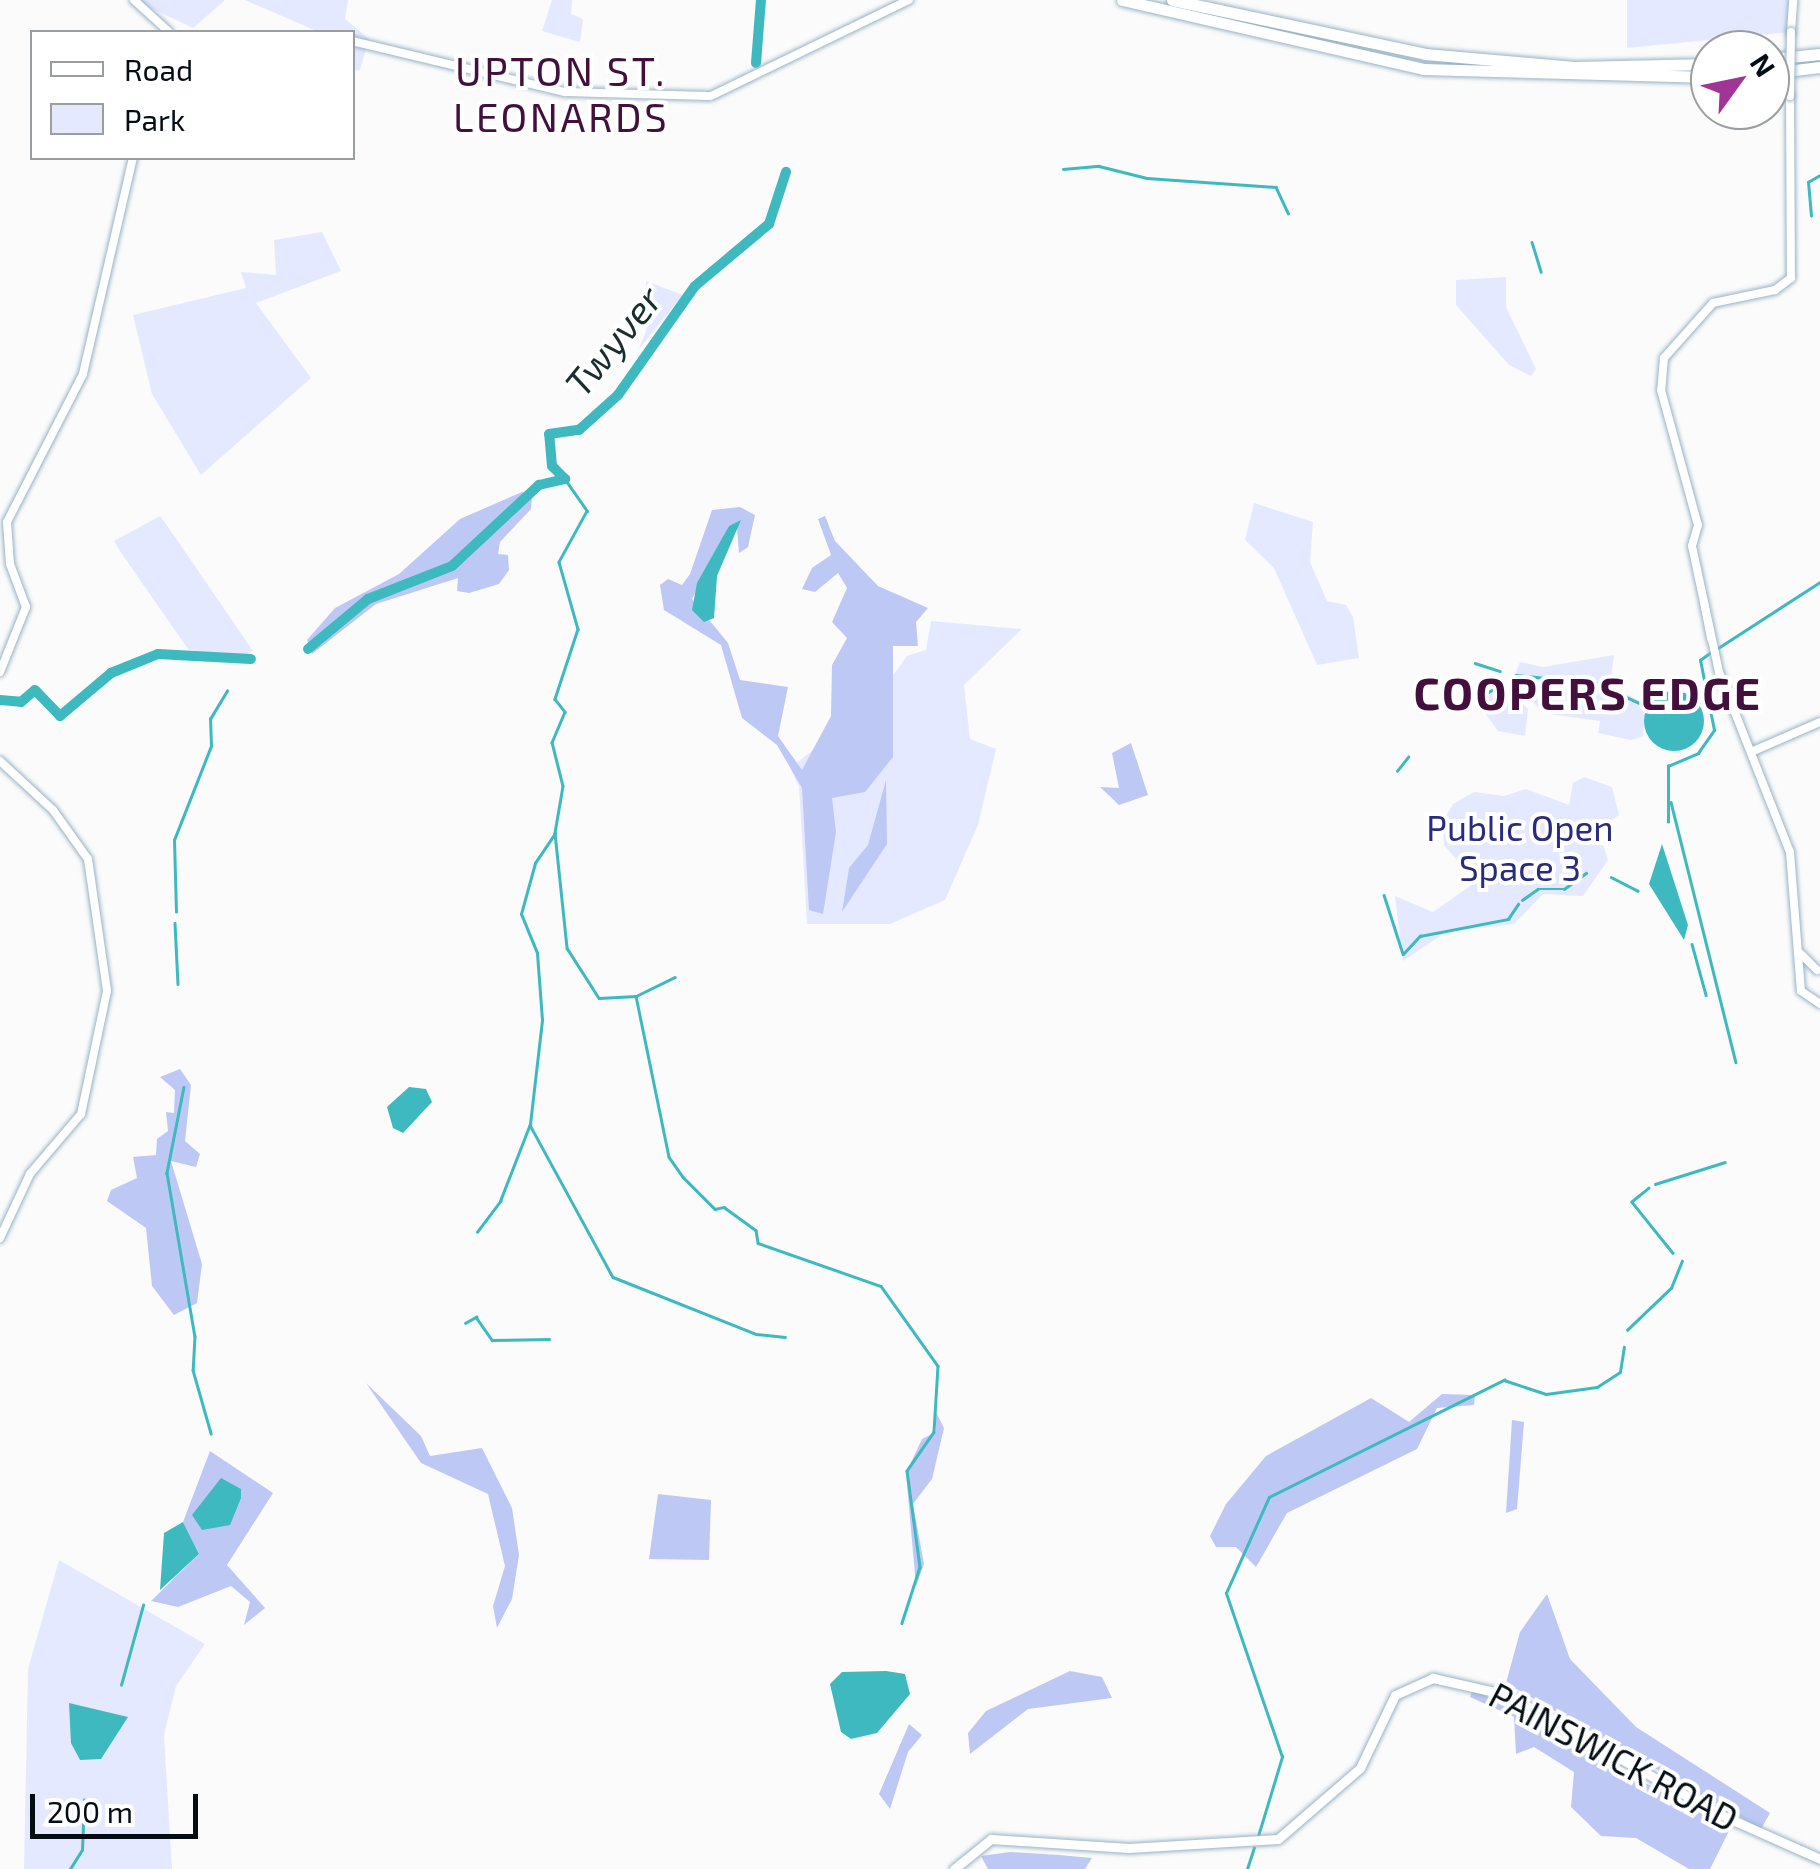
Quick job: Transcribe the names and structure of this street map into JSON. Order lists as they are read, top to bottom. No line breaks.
{"streets":{"main road":["PAINSWICK ROAD"]},"districts":["UPTON ST. LEONARDS","COOPERS EDGE"],"water":["Twyver"],"parks":["Public Open Space 3"],"legend":["Road","Park"],"scale_bar":"200 m","north":"top right"}
